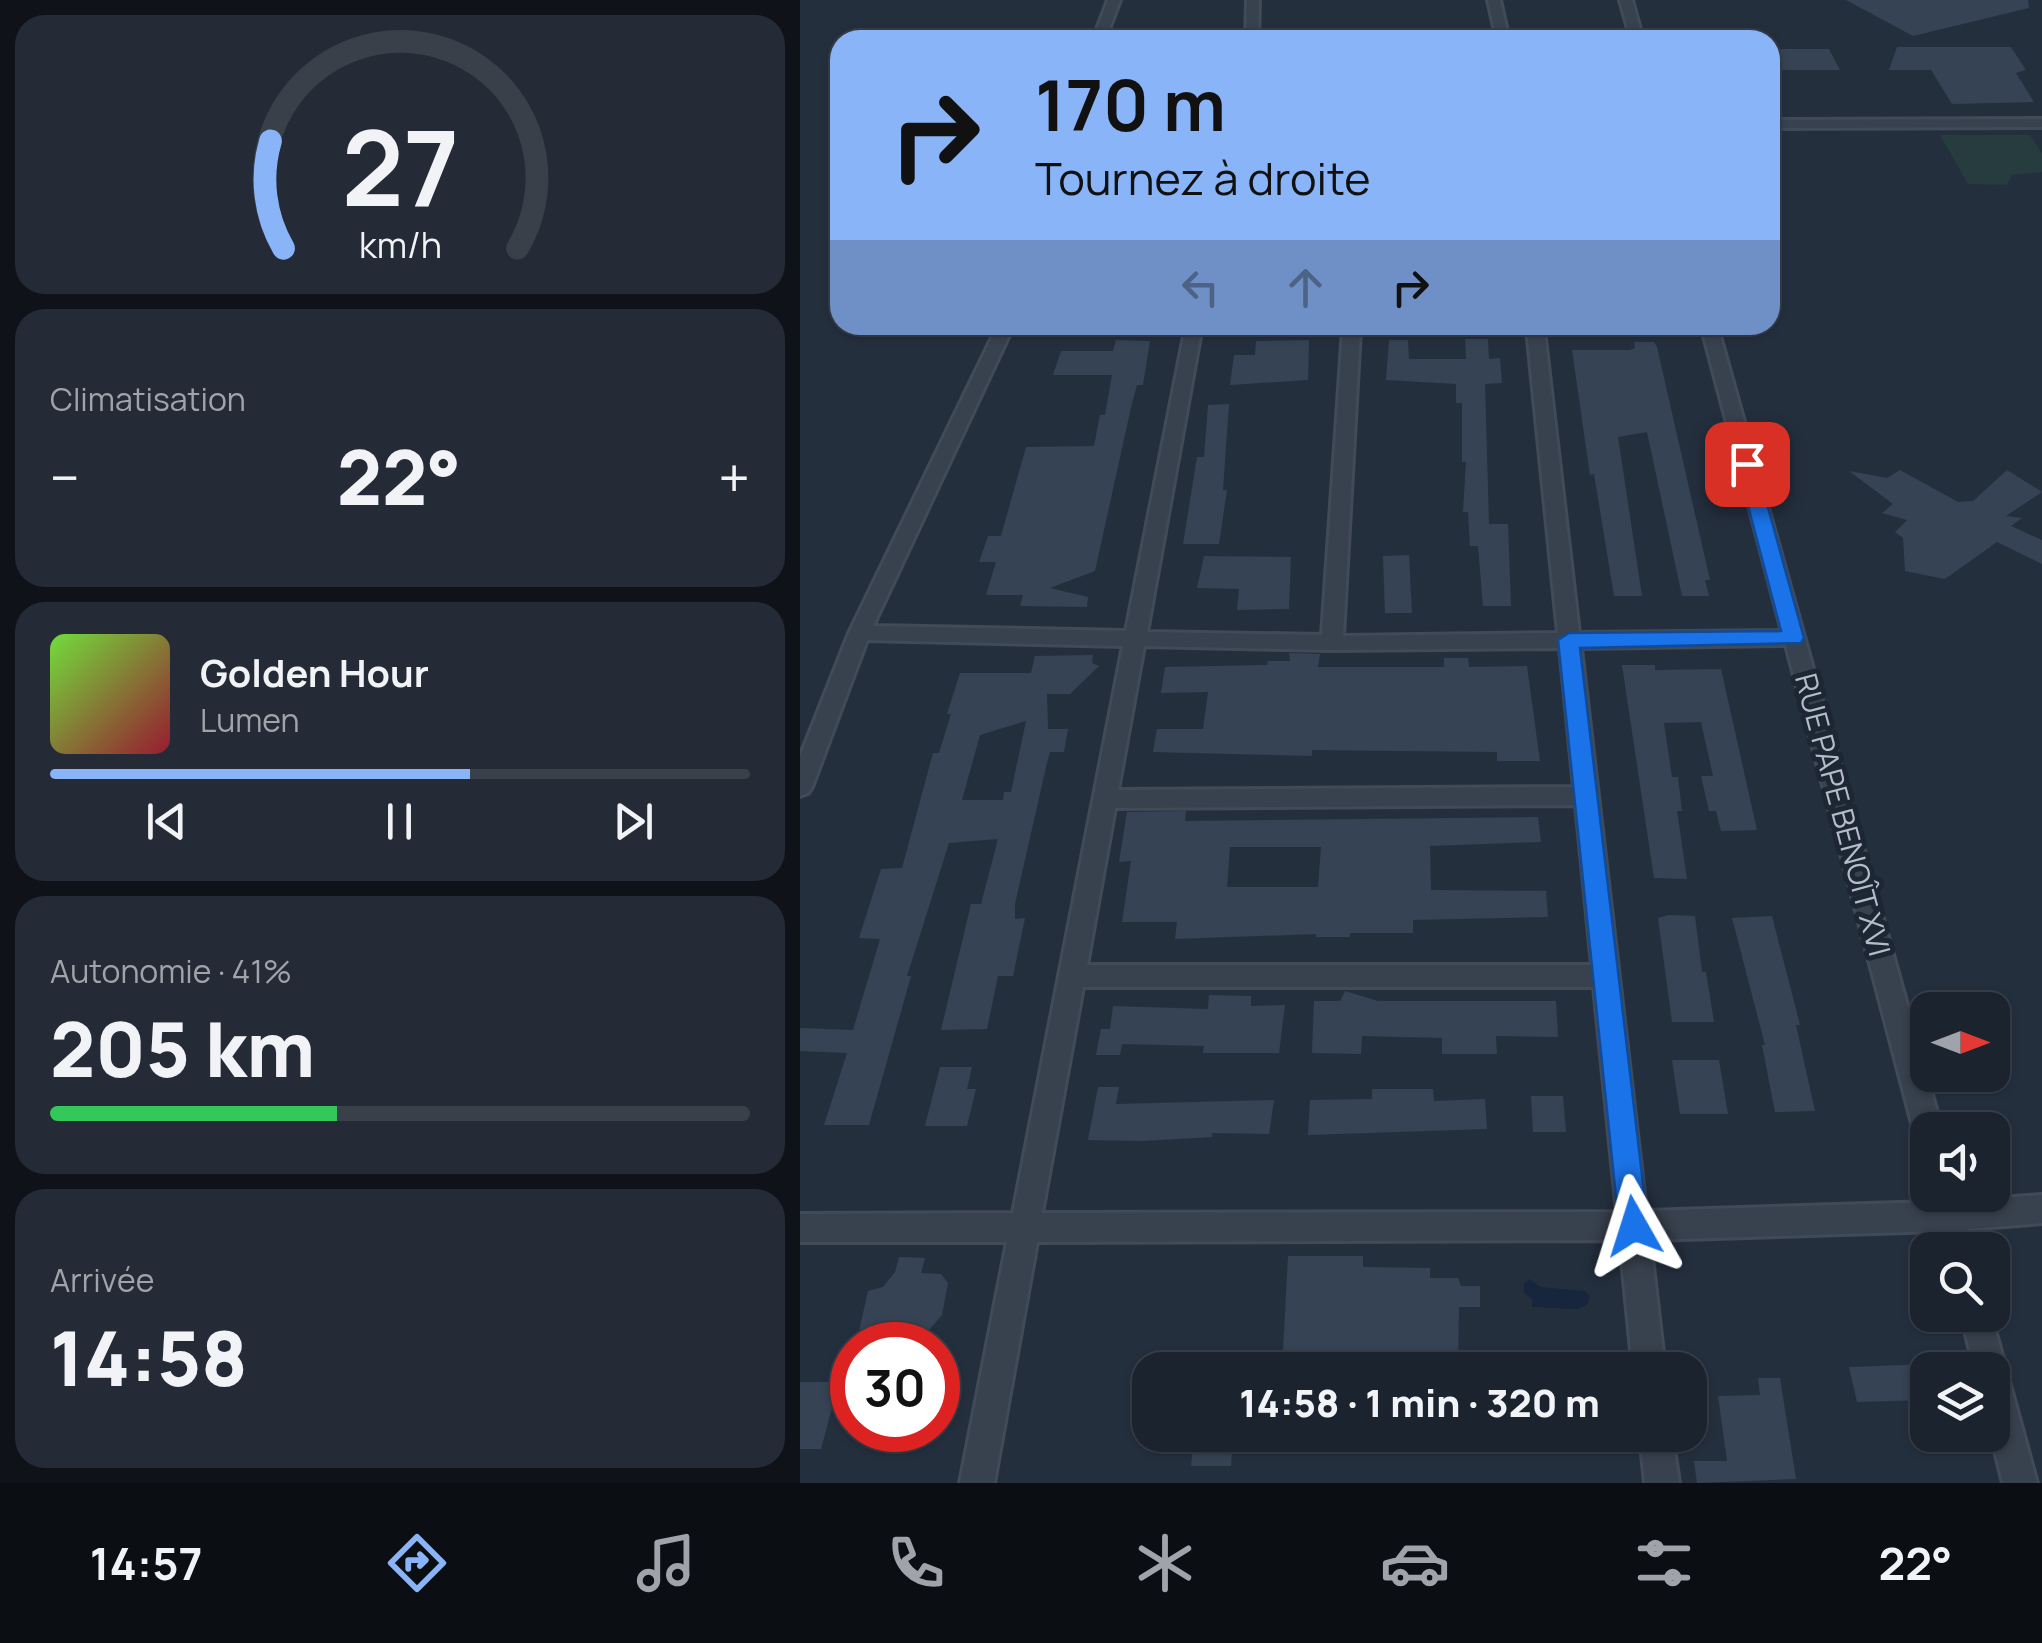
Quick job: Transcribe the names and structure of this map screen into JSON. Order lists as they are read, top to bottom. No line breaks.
{"streets":{"street":["RUE PAPE BENOÎT XVI"]},"north":"right","page":{"turn":["170 m","Tournez à droite"],"tile":["Climatisation",["Autonomie · 41%","205 km"],["Arrivée","14:58"]],"heat":["−","22°","+"],"song":["Golden Hour","Lumen"],"limit":"30","trip":"14:58 · 1 min · 320 m","tabs":["14:57","22°"],"gauge":["27","km/h"]}}
